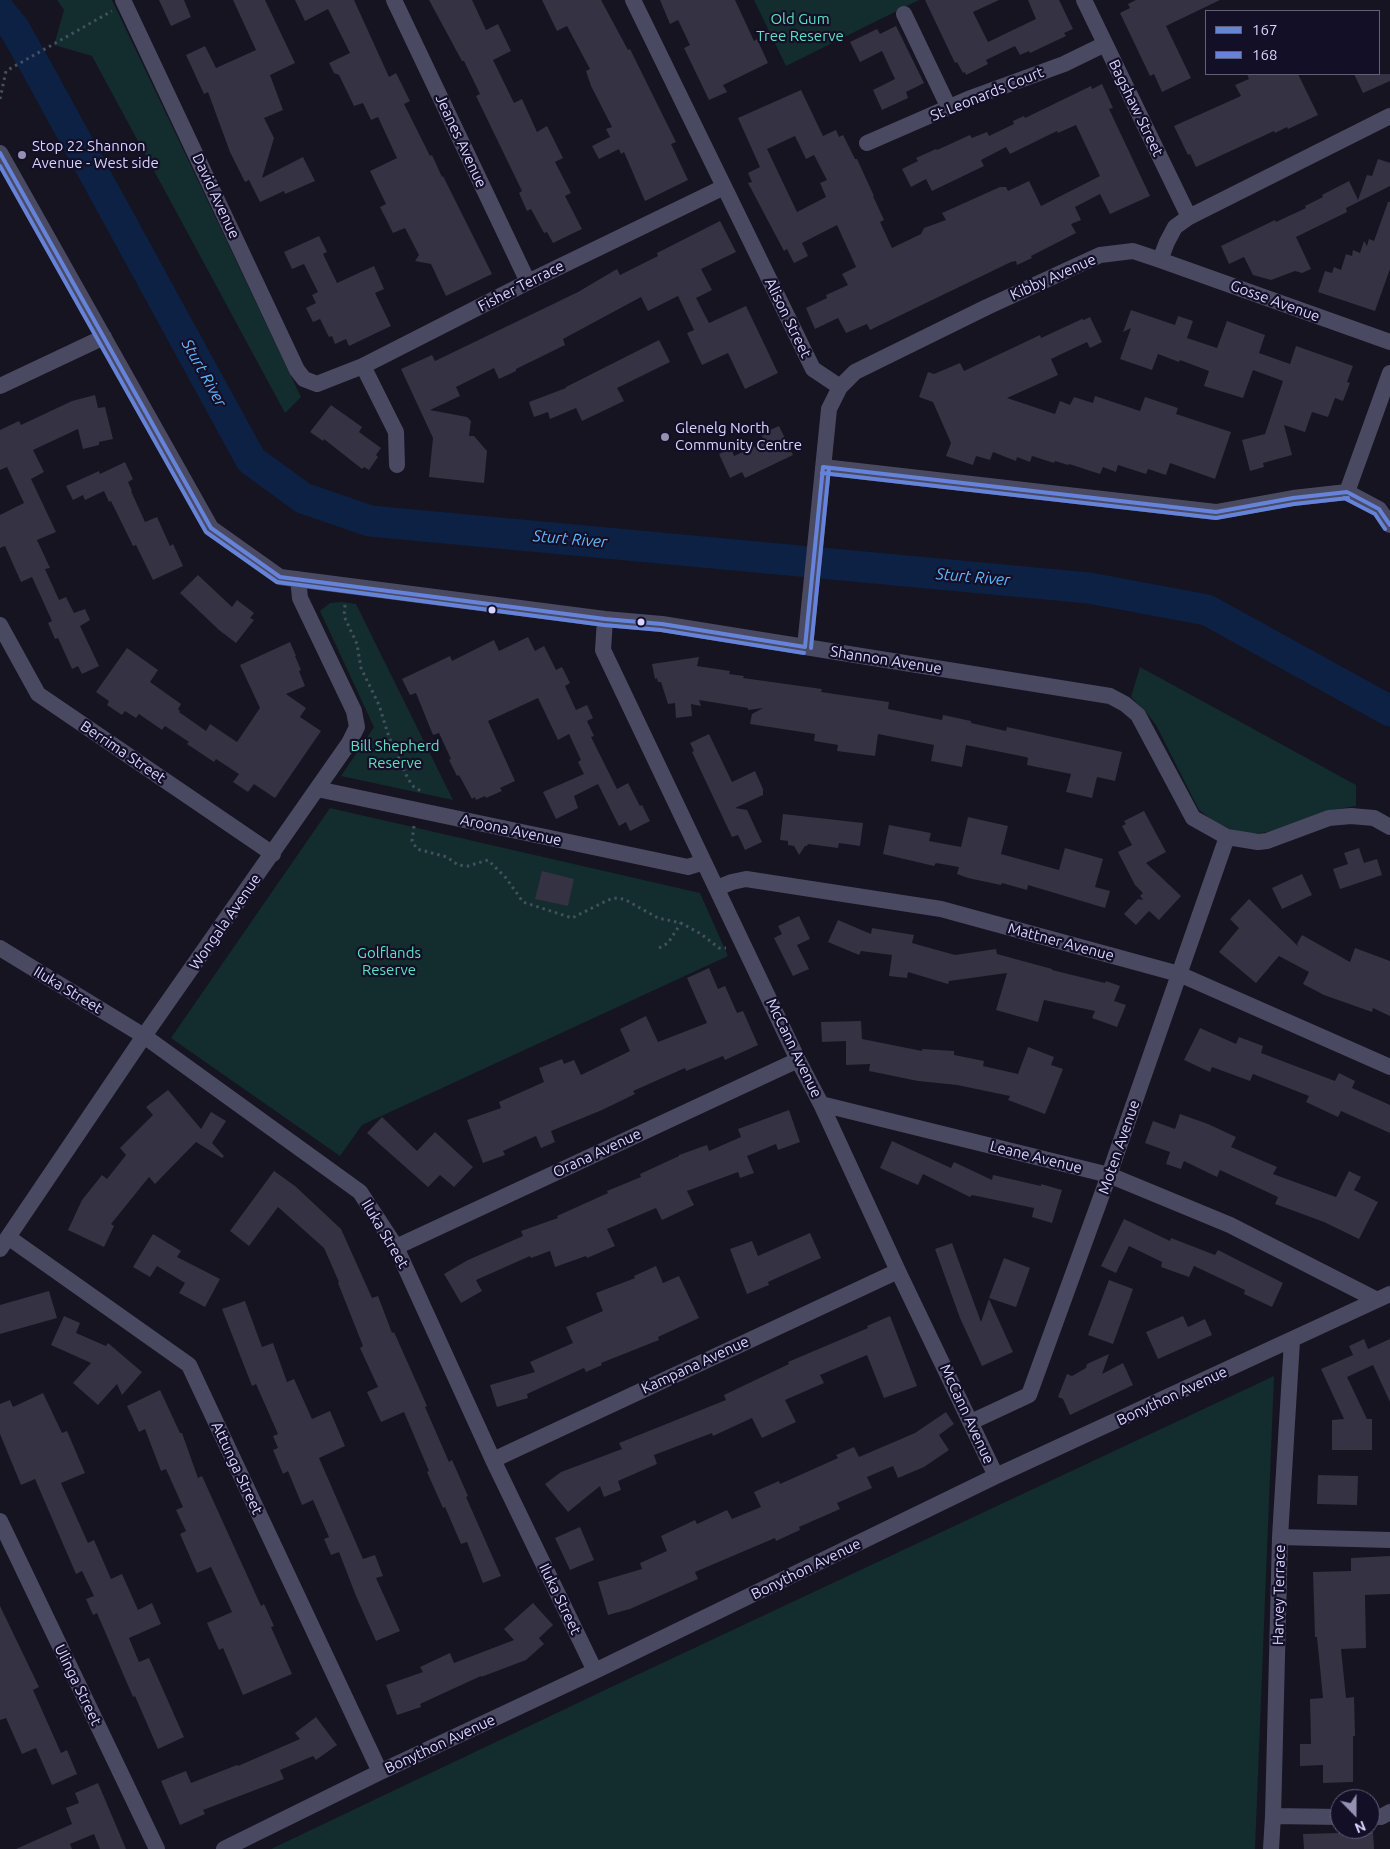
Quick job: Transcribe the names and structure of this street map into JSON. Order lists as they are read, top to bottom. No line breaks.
{"streets":{"street":["St Leonards Court","Bagshaw Street","Jeanes Avenue","David Avenue","Kibby Avenue","Fisher Terrace","Gosse Avenue","Alison Street","Shannon Avenue","Berrima Street","Aroona Avenue","Wongala Avenue","Mattner Avenue","Iluka Street","McCann Avenue","Moten Avenue","Orana Avenue","Leane Avenue","Kampana Avenue","Bonython Avenue","Attunga Street","Harvey Terrace","Ulinga Street"]},"crossings":[["St Leonards Court","Bagshaw Street"],["Jeanes Avenue","Fisher Terrace"],["David Avenue","Fisher Terrace"],["Kibby Avenue","Gosse Avenue"],["Kibby Avenue","Alison Street"],["Fisher Terrace","Alison Street"],["Shannon Avenue","Wongala Avenue"],["Shannon Avenue","McCann Avenue"],["Shannon Avenue","Moten Avenue"],["Berrima Street","Wongala Avenue"],["Aroona Avenue","Wongala Avenue"],["Aroona Avenue","McCann Avenue"],["Wongala Avenue","Iluka Street"],["Wongala Avenue","Attunga Street"],["Mattner Avenue","McCann Avenue"],["Mattner Avenue","Moten Avenue"],["Iluka Street","Orana Avenue"],["Iluka Street","Kampana Avenue"],["Iluka Street","Bonython Avenue"],["McCann Avenue","Moten Avenue"],["McCann Avenue","Orana Avenue"],["McCann Avenue","Leane Avenue"],["McCann Avenue","Kampana Avenue"],["McCann Avenue","Bonython Avenue"],["Moten Avenue","Leane Avenue"],["Leane Avenue","Bonython Avenue"],["Bonython Avenue","Attunga Street"],["Bonython Avenue","Harvey Terrace"]],"water":["Sturt River"],"parks":["Old Gum Tree Reserve","Bill Shepherd Reserve","Golflands Reserve"],"places":["Stop 22 Shannon Avenue - West side","Glenelg North Community Centre"],"lines":["transit line 167","transit line 168"],"legend":["167","168"],"north":"bottom"}
